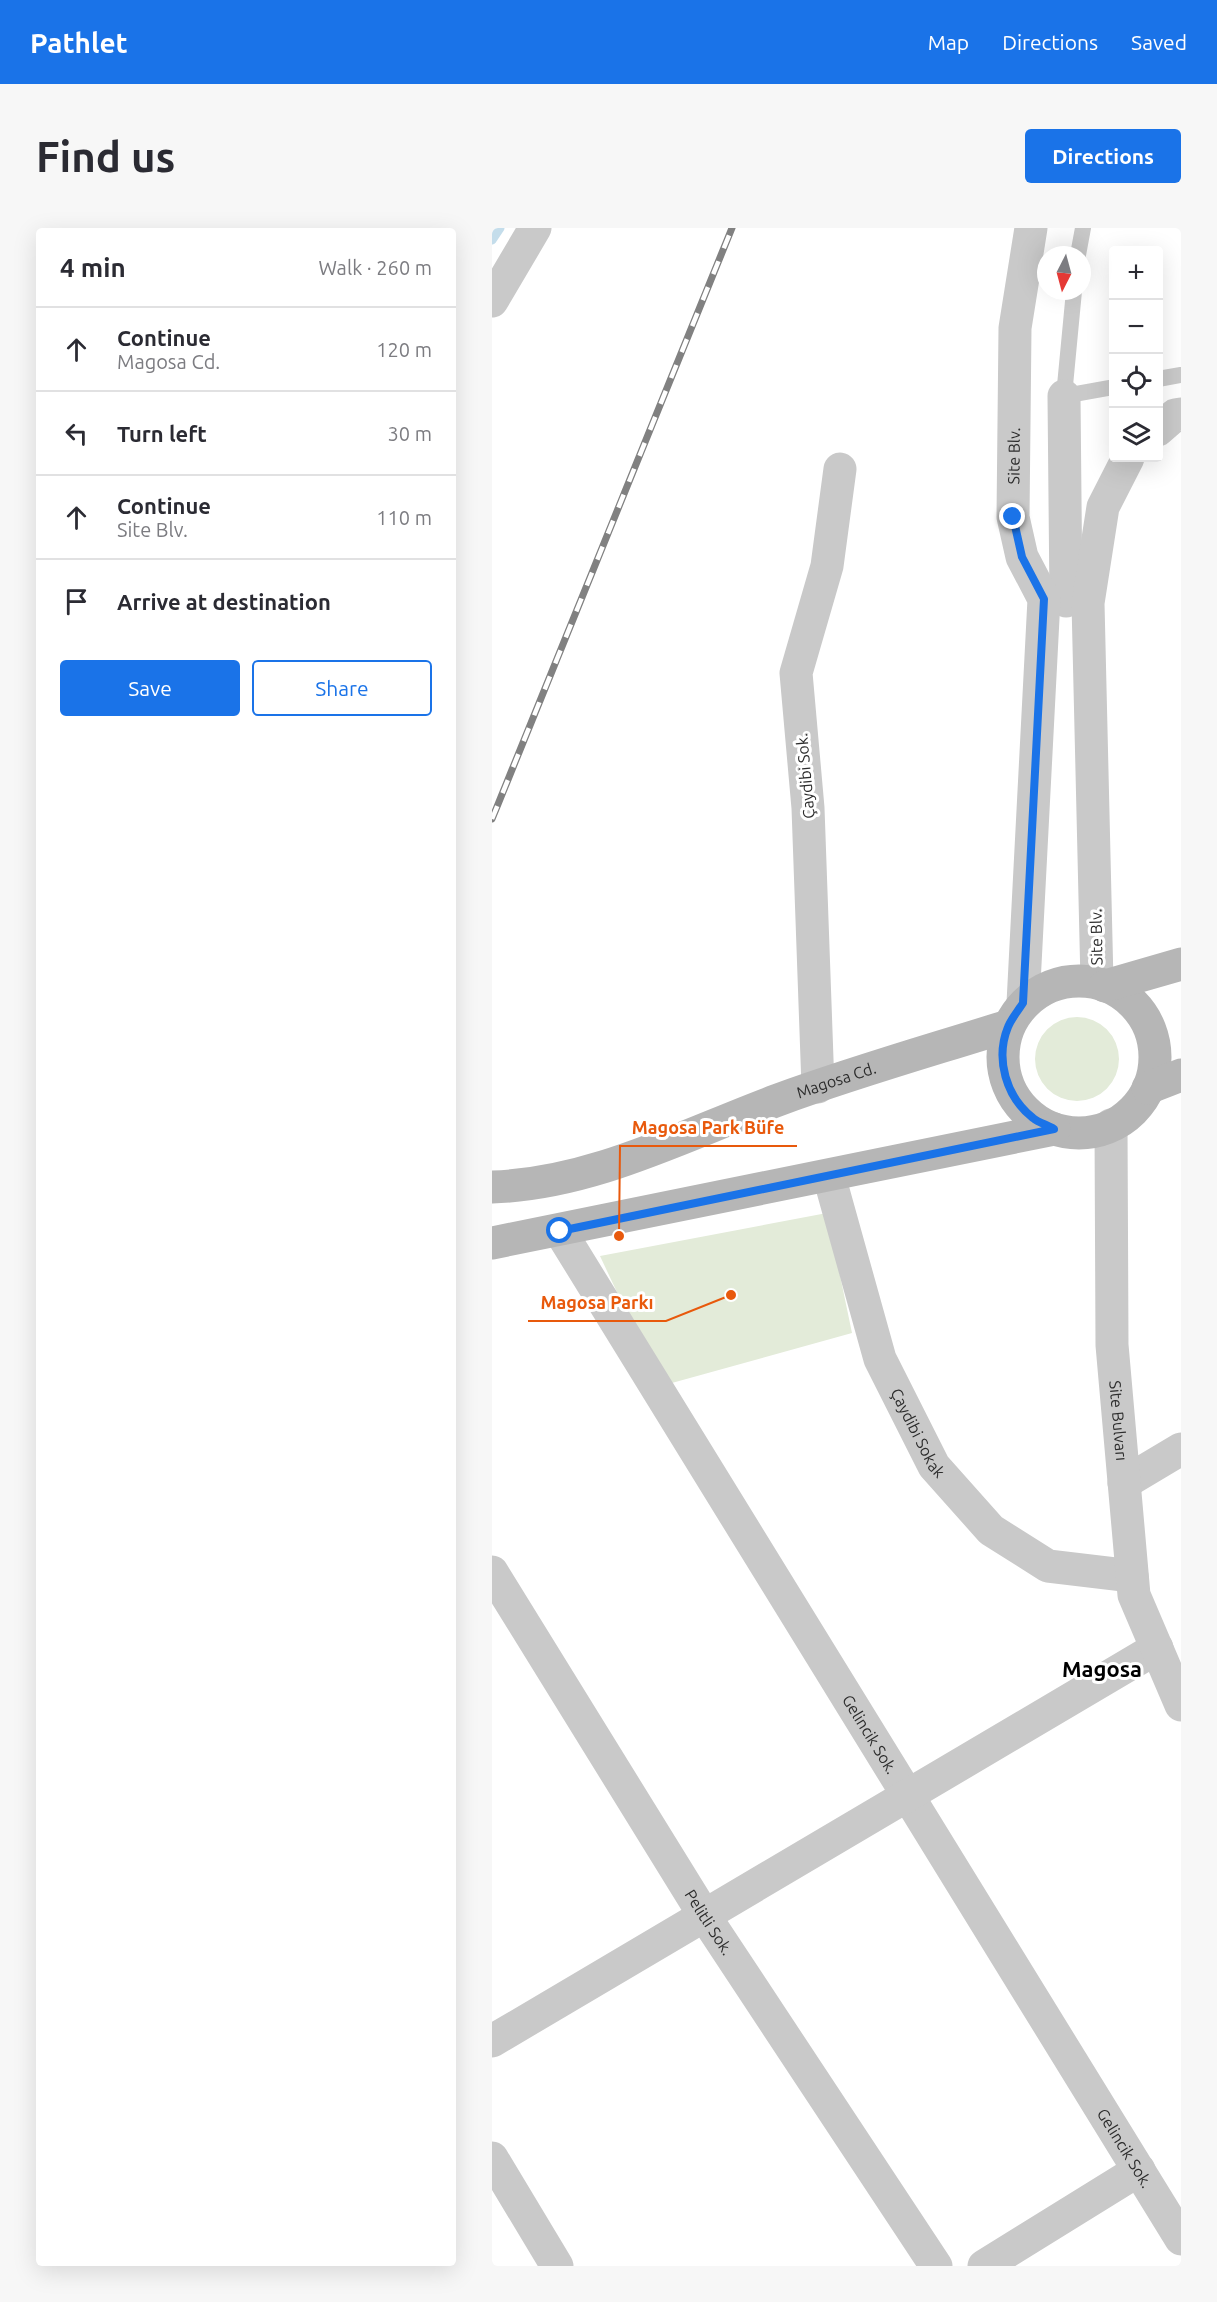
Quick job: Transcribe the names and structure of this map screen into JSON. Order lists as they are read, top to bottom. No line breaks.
{"streets":{"main road":["Magosa Cd."],"street":["Site Blv.","Çaydibi Sok.","Site Bulvarı","Çaydibi Sokak","Gelincik Sok.","Pelitli Sok."]},"crossings":[["Site Blv.","Magosa Cd."],["Site Blv.","Site Bulvarı"],["Çaydibi Sok.","Magosa Cd."],["Magosa Cd.","Site Bulvarı"],["Site Bulvarı","Çaydibi Sokak"]],"districts":["Magosa"],"places":["Magosa Park Büfe","Magosa Parkı"],"north":"bottom","page":{"header":"Pathlet","nav":["Map","Directions","Saved"],"buttons":["Directions",["Save","Share"]],"title":"Find us","heading":["4 min","Walk · 260 m"],"map_buttons":["+","−"],"list":[["Continue","Magosa Cd.","120 m"],["Turn left","30 m"],["Continue","Site Blv.","110 m"],"Arrive at destination"]}}
